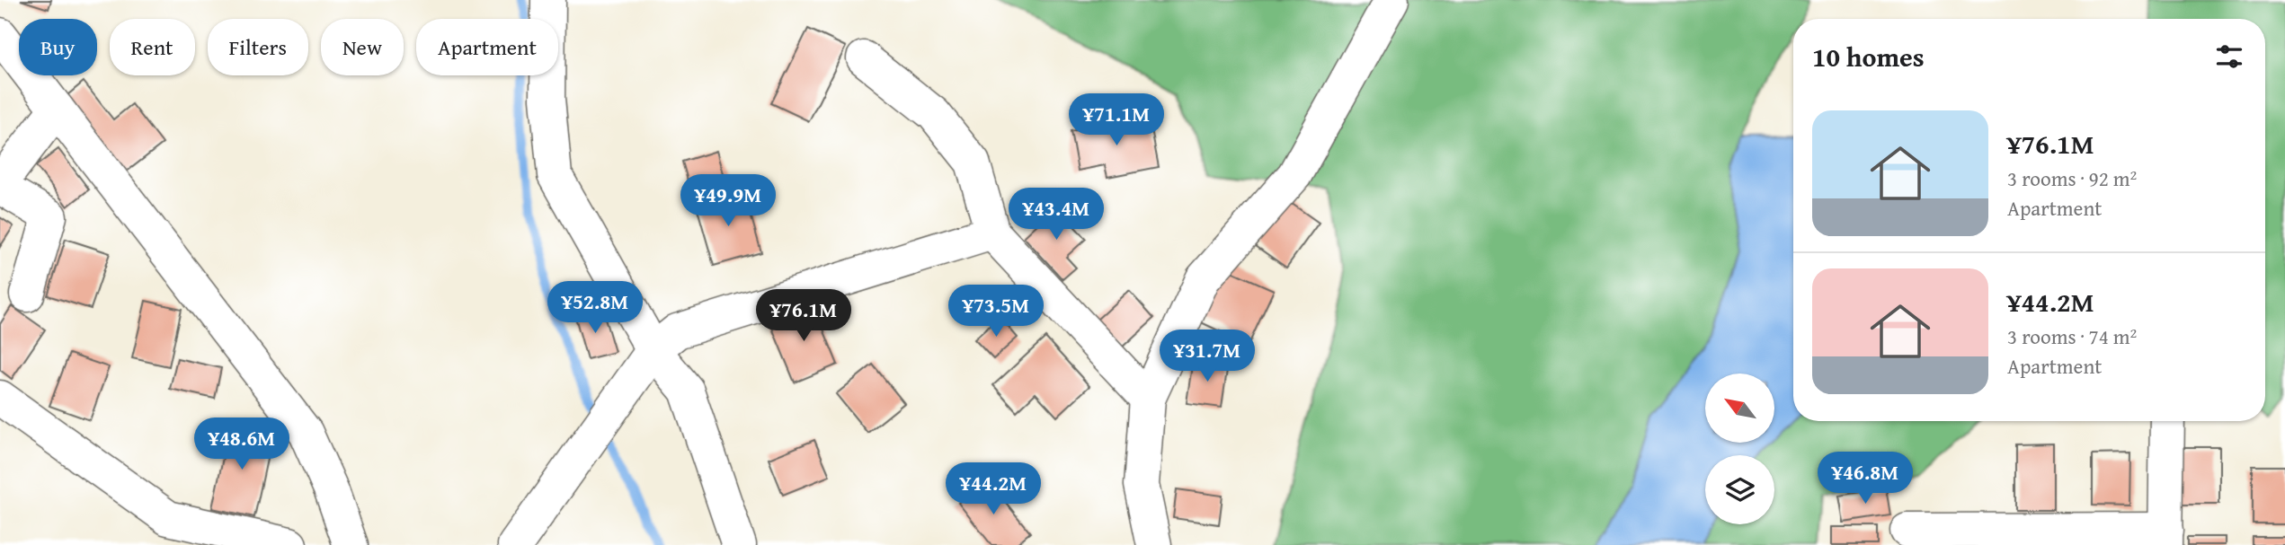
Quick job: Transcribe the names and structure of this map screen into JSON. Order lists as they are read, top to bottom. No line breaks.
{"north":"top left","page":{"chip":["Buy","Rent","Filters","New","Apartment"],"heading":"10 homes","price":["¥71.1M","¥49.9M","¥43.4M","¥52.8M","¥73.5M","¥76.1M","¥31.7M","¥48.6M","¥46.8M","¥44.2M"],"list":[{"name":"¥76.1M","note":"3 rooms · 92 m² · Apartment"},{"name":"¥44.2M","note":"3 rooms · 74 m² · Apartment"}]}}
